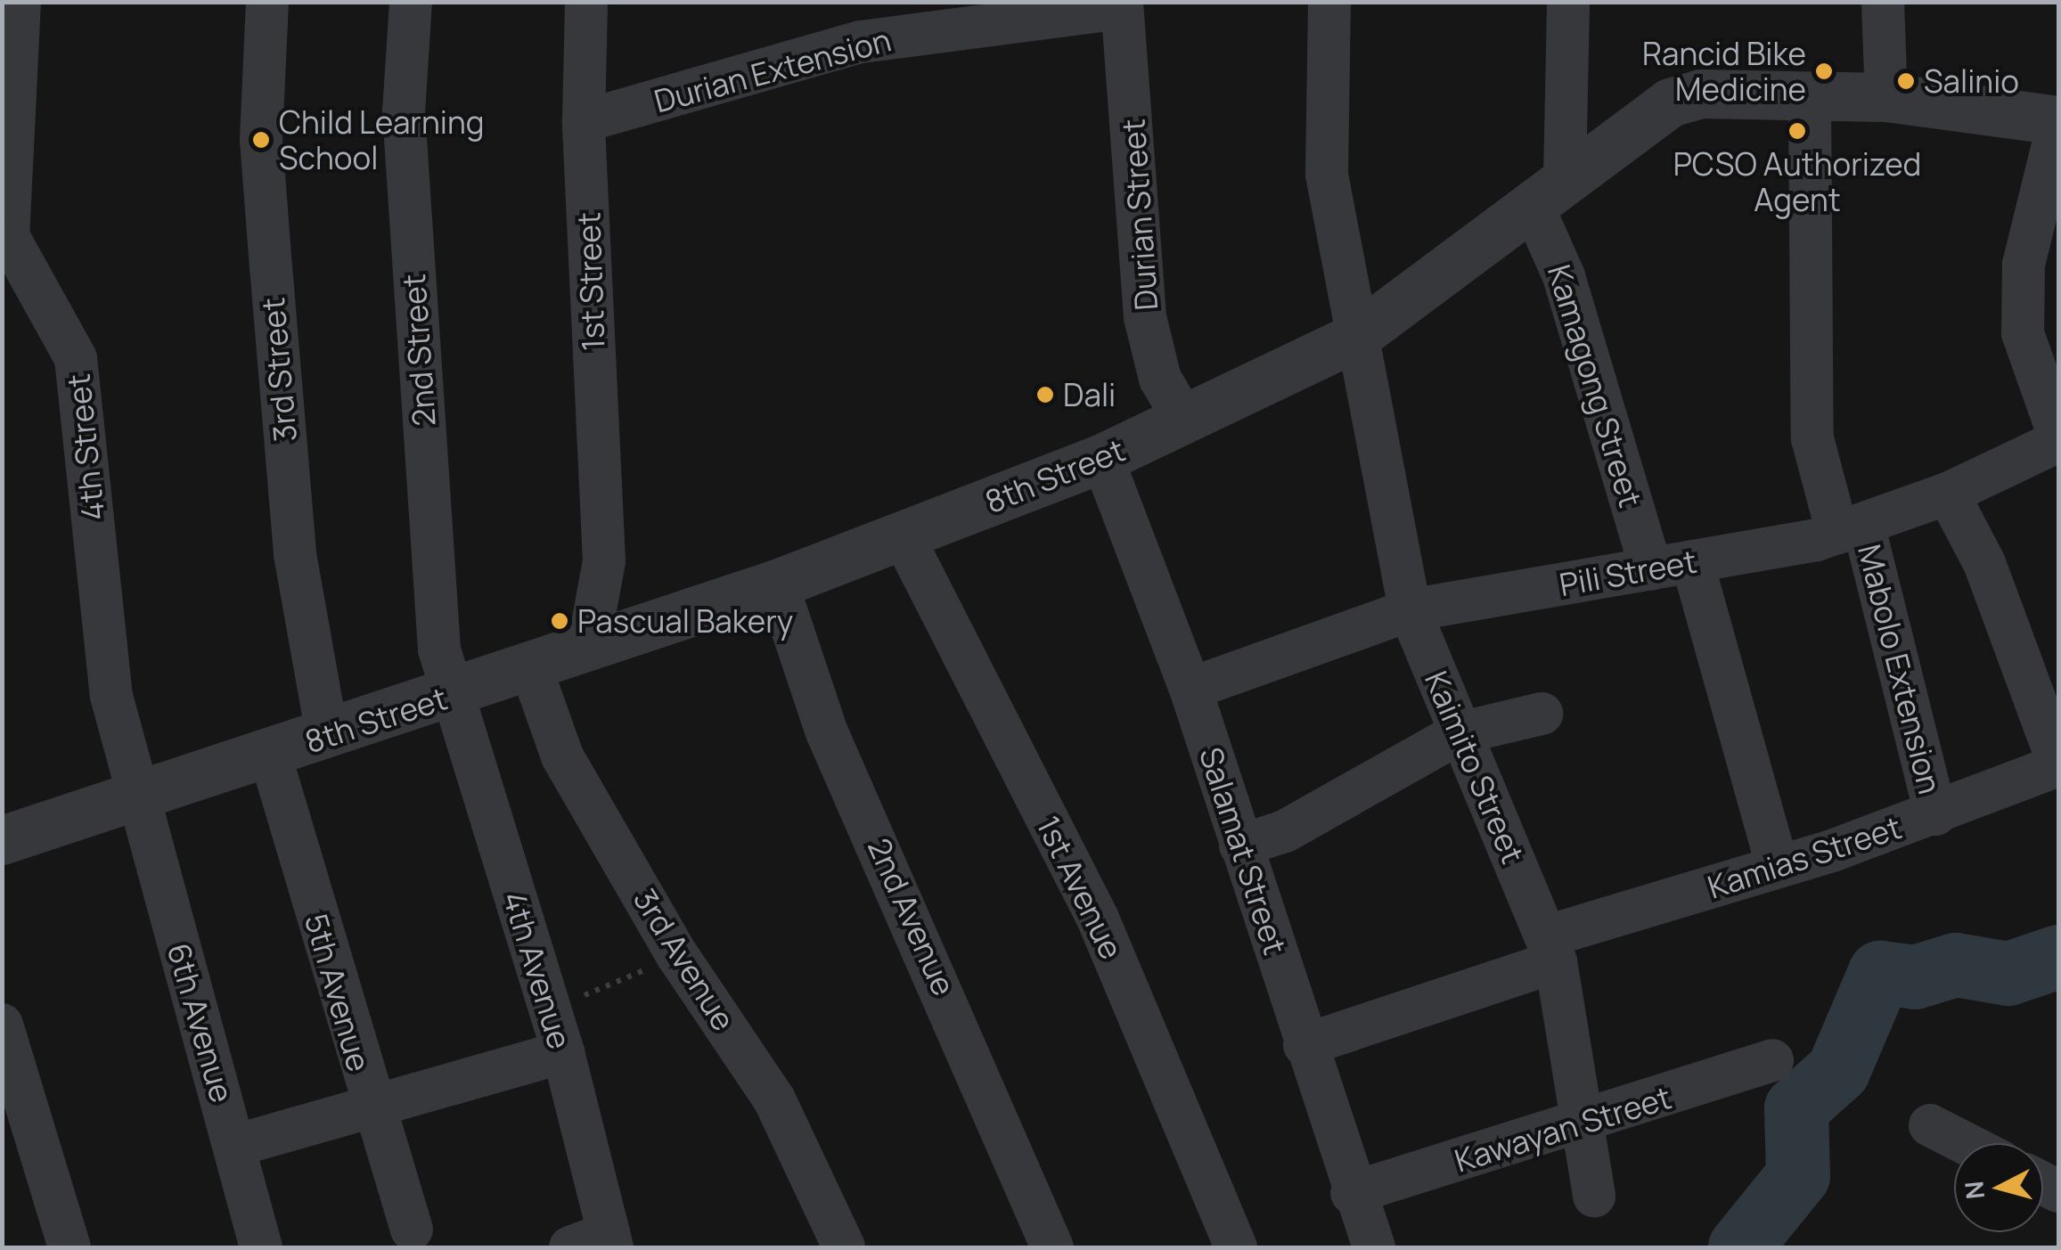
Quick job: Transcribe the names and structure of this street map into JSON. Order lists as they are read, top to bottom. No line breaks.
{"streets":{"street":["Durian Extension","Durian Street","1st Street","2nd Street","3rd Street","Kamagong Street","4th Street","8th Street","Pili Street","Mabolo Extension","Kaimito Street","Salamat Street","Kamias Street","1st Avenue","2nd Avenue","3rd Avenue","4th Avenue","5th Avenue","6th Avenue","Kawayan Street"]},"crossings":[["Durian Extension","Durian Street"],["Durian Extension","1st Street"],["Durian Street","8th Street"],["1st Street","8th Street"],["1st Street","3rd Avenue"],["2nd Street","8th Street"],["2nd Street","4th Avenue"],["3rd Street","8th Street"],["Kamagong Street","8th Street"],["Kamagong Street","Pili Street"],["4th Street","8th Street"],["4th Street","6th Avenue"],["8th Street","Mabolo Extension"],["8th Street","Kaimito Street"],["8th Street","Salamat Street"],["8th Street","1st Avenue"],["8th Street","2nd Avenue"],["8th Street","3rd Avenue"],["8th Street","4th Avenue"],["8th Street","5th Avenue"],["8th Street","6th Avenue"],["Pili Street","Mabolo Extension"],["Pili Street","Kaimito Street"],["Pili Street","Salamat Street"],["Mabolo Extension","Kamias Street"],["Kaimito Street","Kamias Street"],["Kaimito Street","Kawayan Street"],["Salamat Street","Kamias Street"],["Salamat Street","Kawayan Street"]],"places":["Rancid Bike Medicine","Salinio","PCSO Authorized Agent","Child Learning School","Dali","Pascual Bakery"],"north":"left"}
